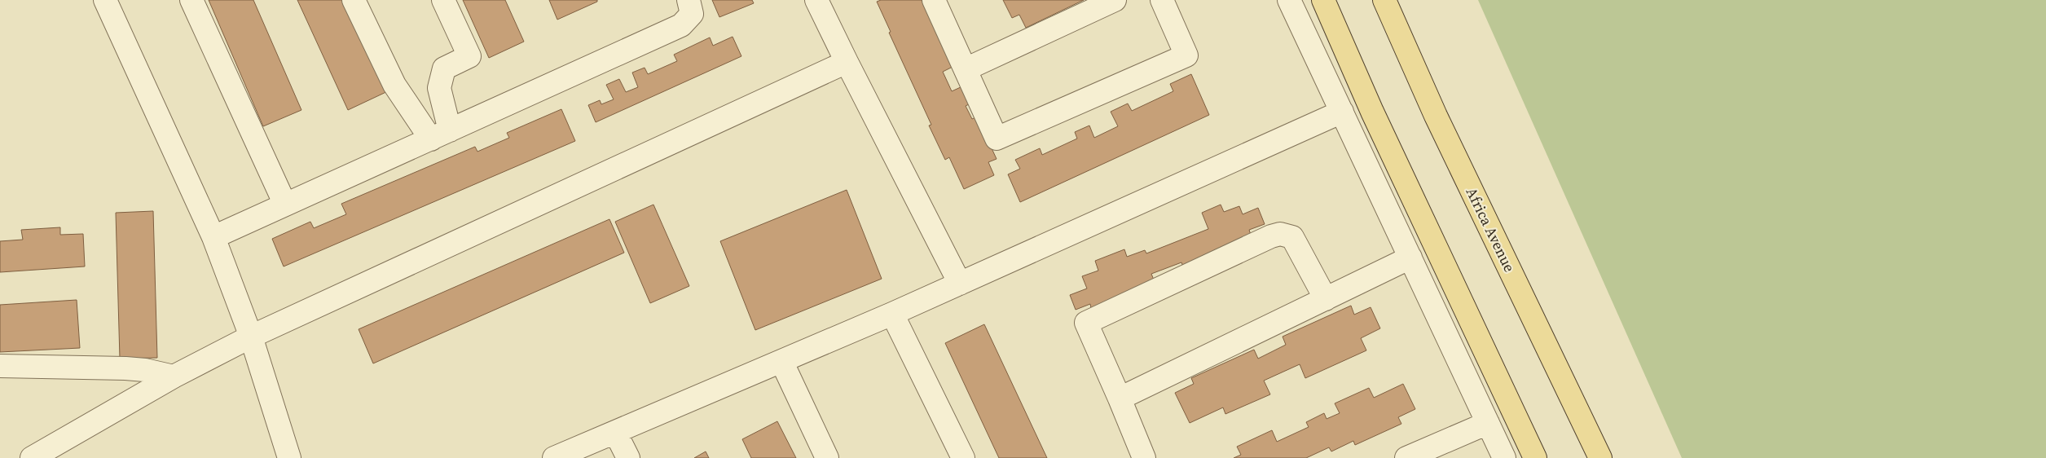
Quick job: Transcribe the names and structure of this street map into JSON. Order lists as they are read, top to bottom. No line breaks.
{"streets":{"main road":["Africa Avenue"]}}
